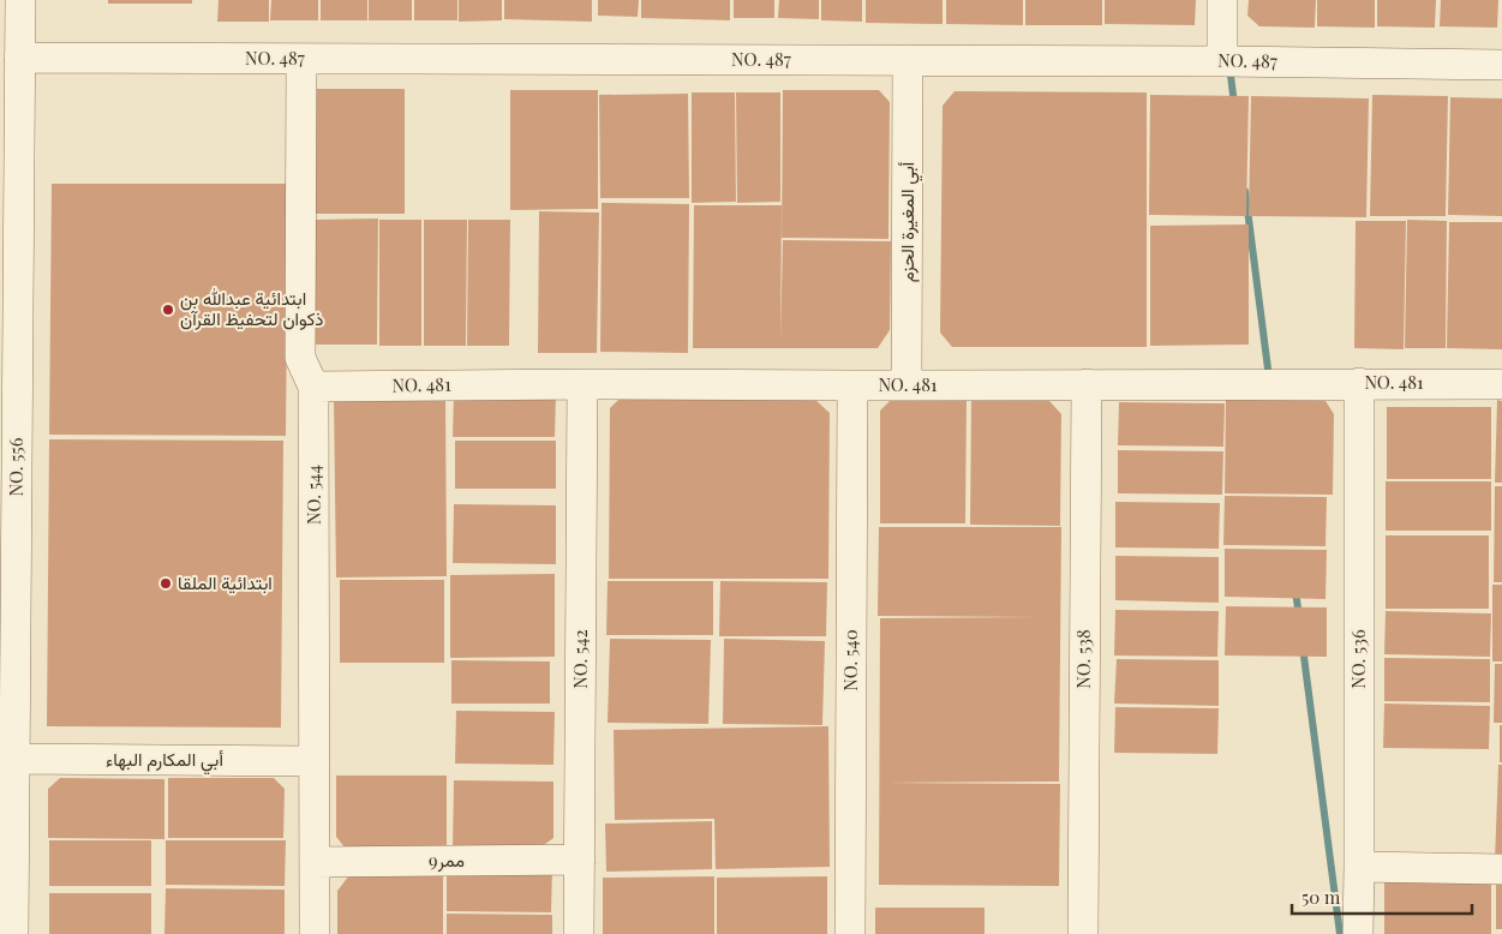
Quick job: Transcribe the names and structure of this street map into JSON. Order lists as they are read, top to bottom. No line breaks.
{"streets":{"street":["NO. 487","أبي المغيرة الحزم","NO. 481","NO. 556","NO. 544","NO. 542","NO. 538","NO. 536","NO. 540","أبي المكارم البهاء","ممر9"]},"crossings":[["NO. 487","أبي المغيرة الحزم"],["NO. 487","NO. 556"],["NO. 487","NO. 544"],["أبي المغيرة الحزم","NO. 481"],["NO. 481","NO. 544"],["NO. 481","NO. 542"],["NO. 481","NO. 538"],["NO. 481","NO. 536"],["NO. 481","NO. 540"],["NO. 556","أبي المكارم البهاء"],["NO. 544","أبي المكارم البهاء"],["NO. 544","ممر9"],["NO. 542","ممر9"]],"places":["ابتدائية عبدالله بن ذكوان لتحفيظ القرآن","ابتدائية الملقا"],"scale_bar":"50 m"}
